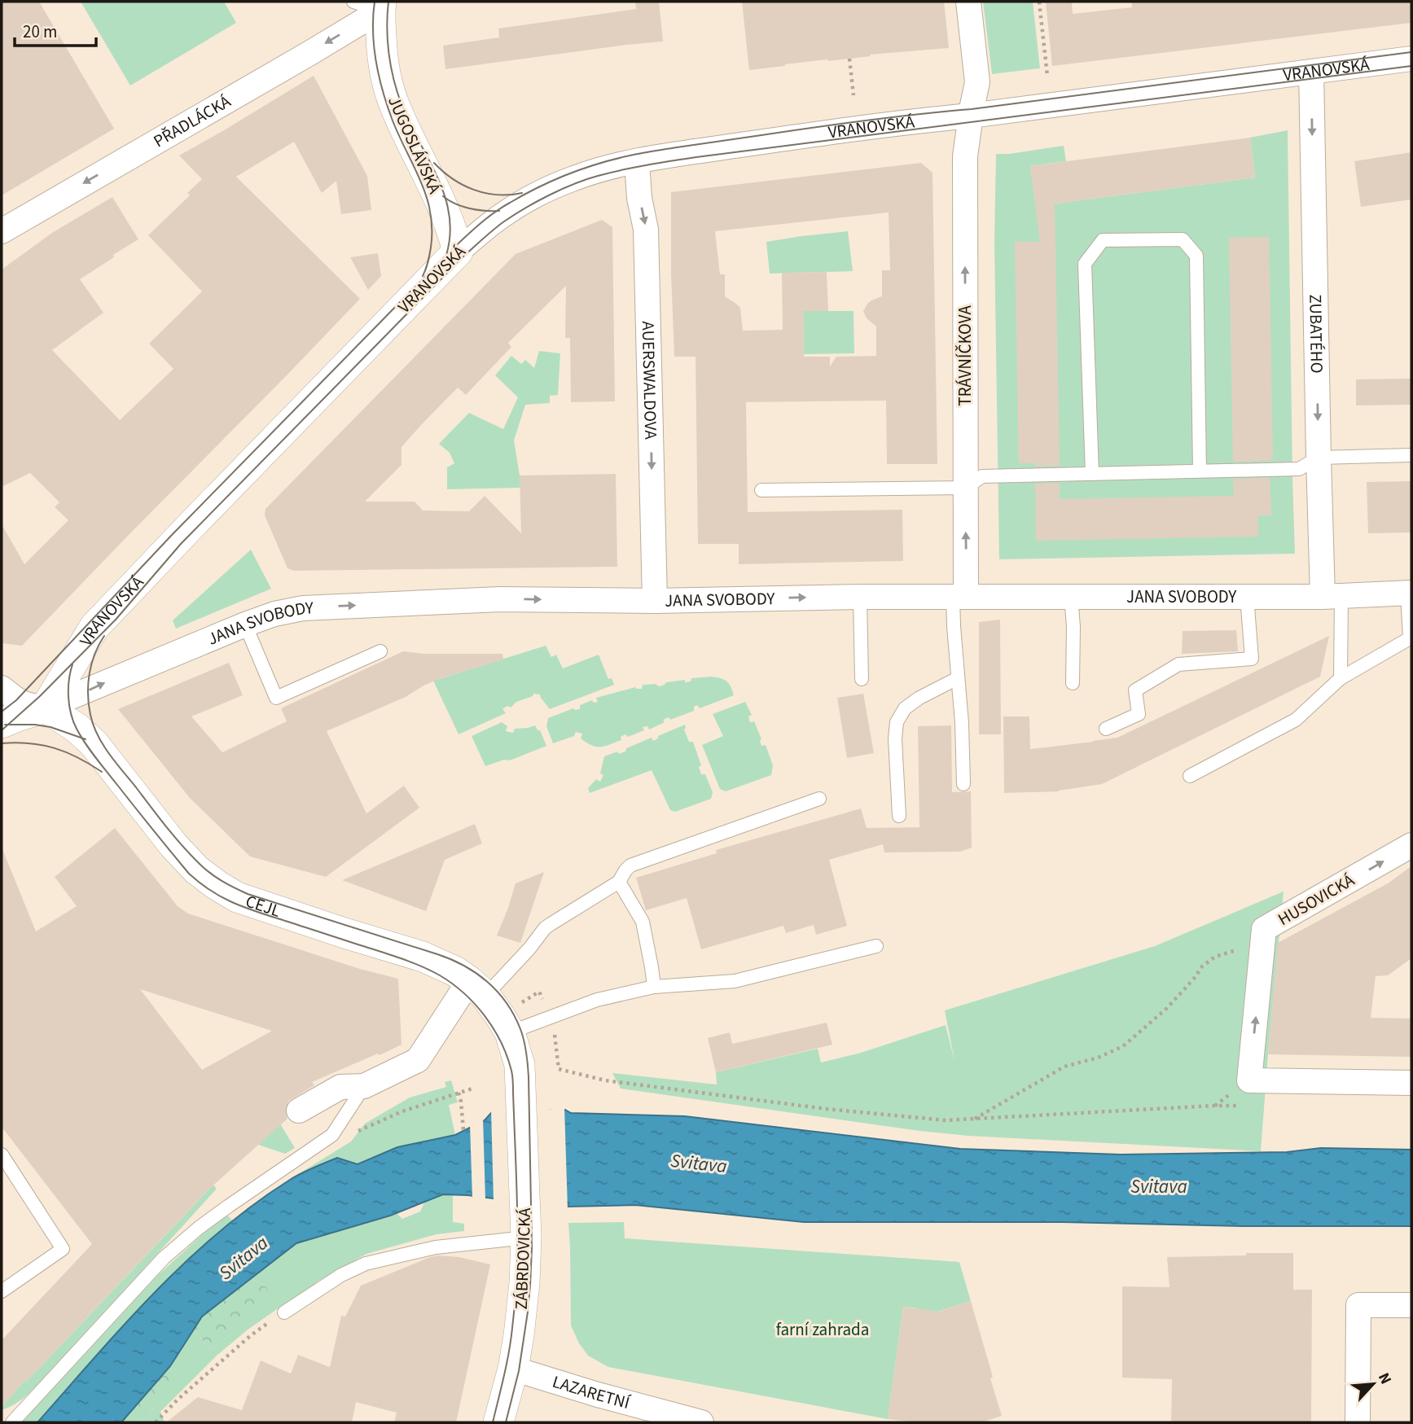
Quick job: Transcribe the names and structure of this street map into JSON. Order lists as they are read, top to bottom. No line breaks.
{"streets":{"street":["VRANOVSKÁ","PŘADLÁCKÁ","JUGOSLÁVSKÁ","ZUBATÉHO","TRÁVNÍČKOVA","AUERSWALDOVA","JANA SVOBODY","HUSOVICKÁ","CEJL","ZÁBRDOVICKÁ","LAZARETNÍ"]},"crossings":[["VRANOVSKÁ","JUGOSLÁVSKÁ"],["VRANOVSKÁ","ZUBATÉHO"],["VRANOVSKÁ","TRÁVNÍČKOVA"],["VRANOVSKÁ","AUERSWALDOVA"],["VRANOVSKÁ","JANA SVOBODY"],["VRANOVSKÁ","CEJL"],["PŘADLÁCKÁ","JUGOSLÁVSKÁ"],["ZUBATÉHO","JANA SVOBODY"],["TRÁVNÍČKOVA","JANA SVOBODY"],["AUERSWALDOVA","JANA SVOBODY"],["JANA SVOBODY","CEJL"],["CEJL","ZÁBRDOVICKÁ"],["ZÁBRDOVICKÁ","LAZARETNÍ"]],"one_way":["PŘADLÁCKÁ","ZUBATÉHO","TRÁVNÍČKOVA","AUERSWALDOVA","JANA SVOBODY"],"water":["Svitava"],"parks":["farní zahrada"],"scale_bar":"20 m","north":"top right"}
